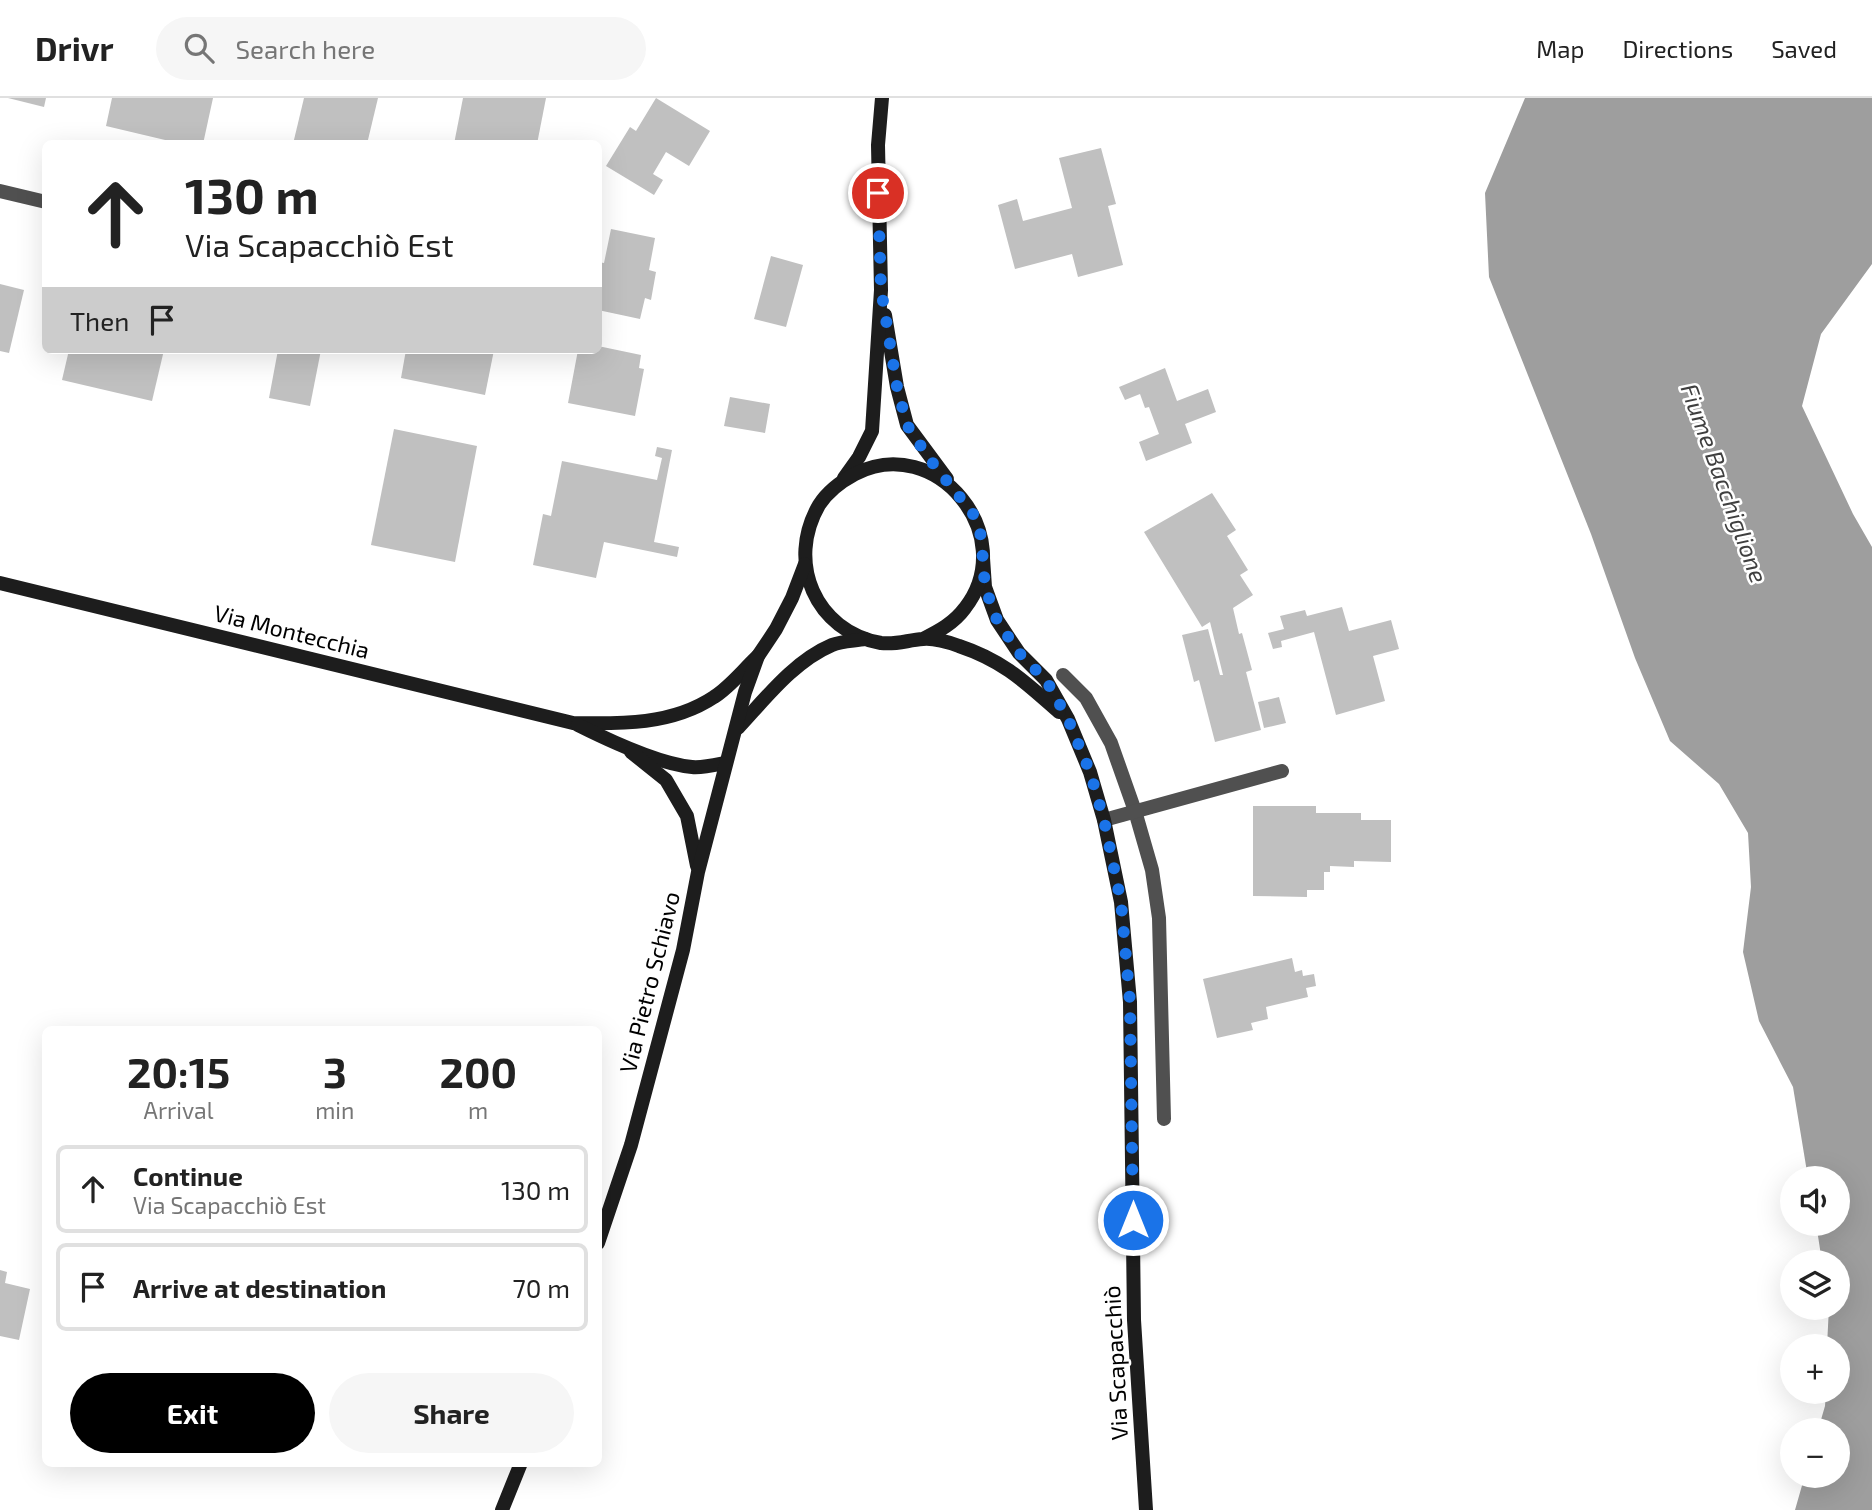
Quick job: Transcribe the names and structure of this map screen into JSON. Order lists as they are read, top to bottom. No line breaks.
{"streets":{"street":["Via Montecchia","Via Pietro Schiavo","Via Scapacchiò"]},"crossings":[["Via Montecchia","Via Pietro Schiavo"],["Via Pietro Schiavo","Via Scapacchiò"]],"water":["Fiume Bacchiglione"],"page":{"header":"Drivr","search":"Search here","nav":["Map","Directions","Saved"],"turn":["130 m","Via Scapacchiò Est"],"then":"Then","eta":["20:15","Arrival","3","min","200","m"],"list":[{"name":"Continue","note":"Via Scapacchiò Est","value":"130 m"},{"name":"Arrive at destination","value":"70 m"}],"map_buttons":["+","−"],"buttons":["Exit","Share"]}}
